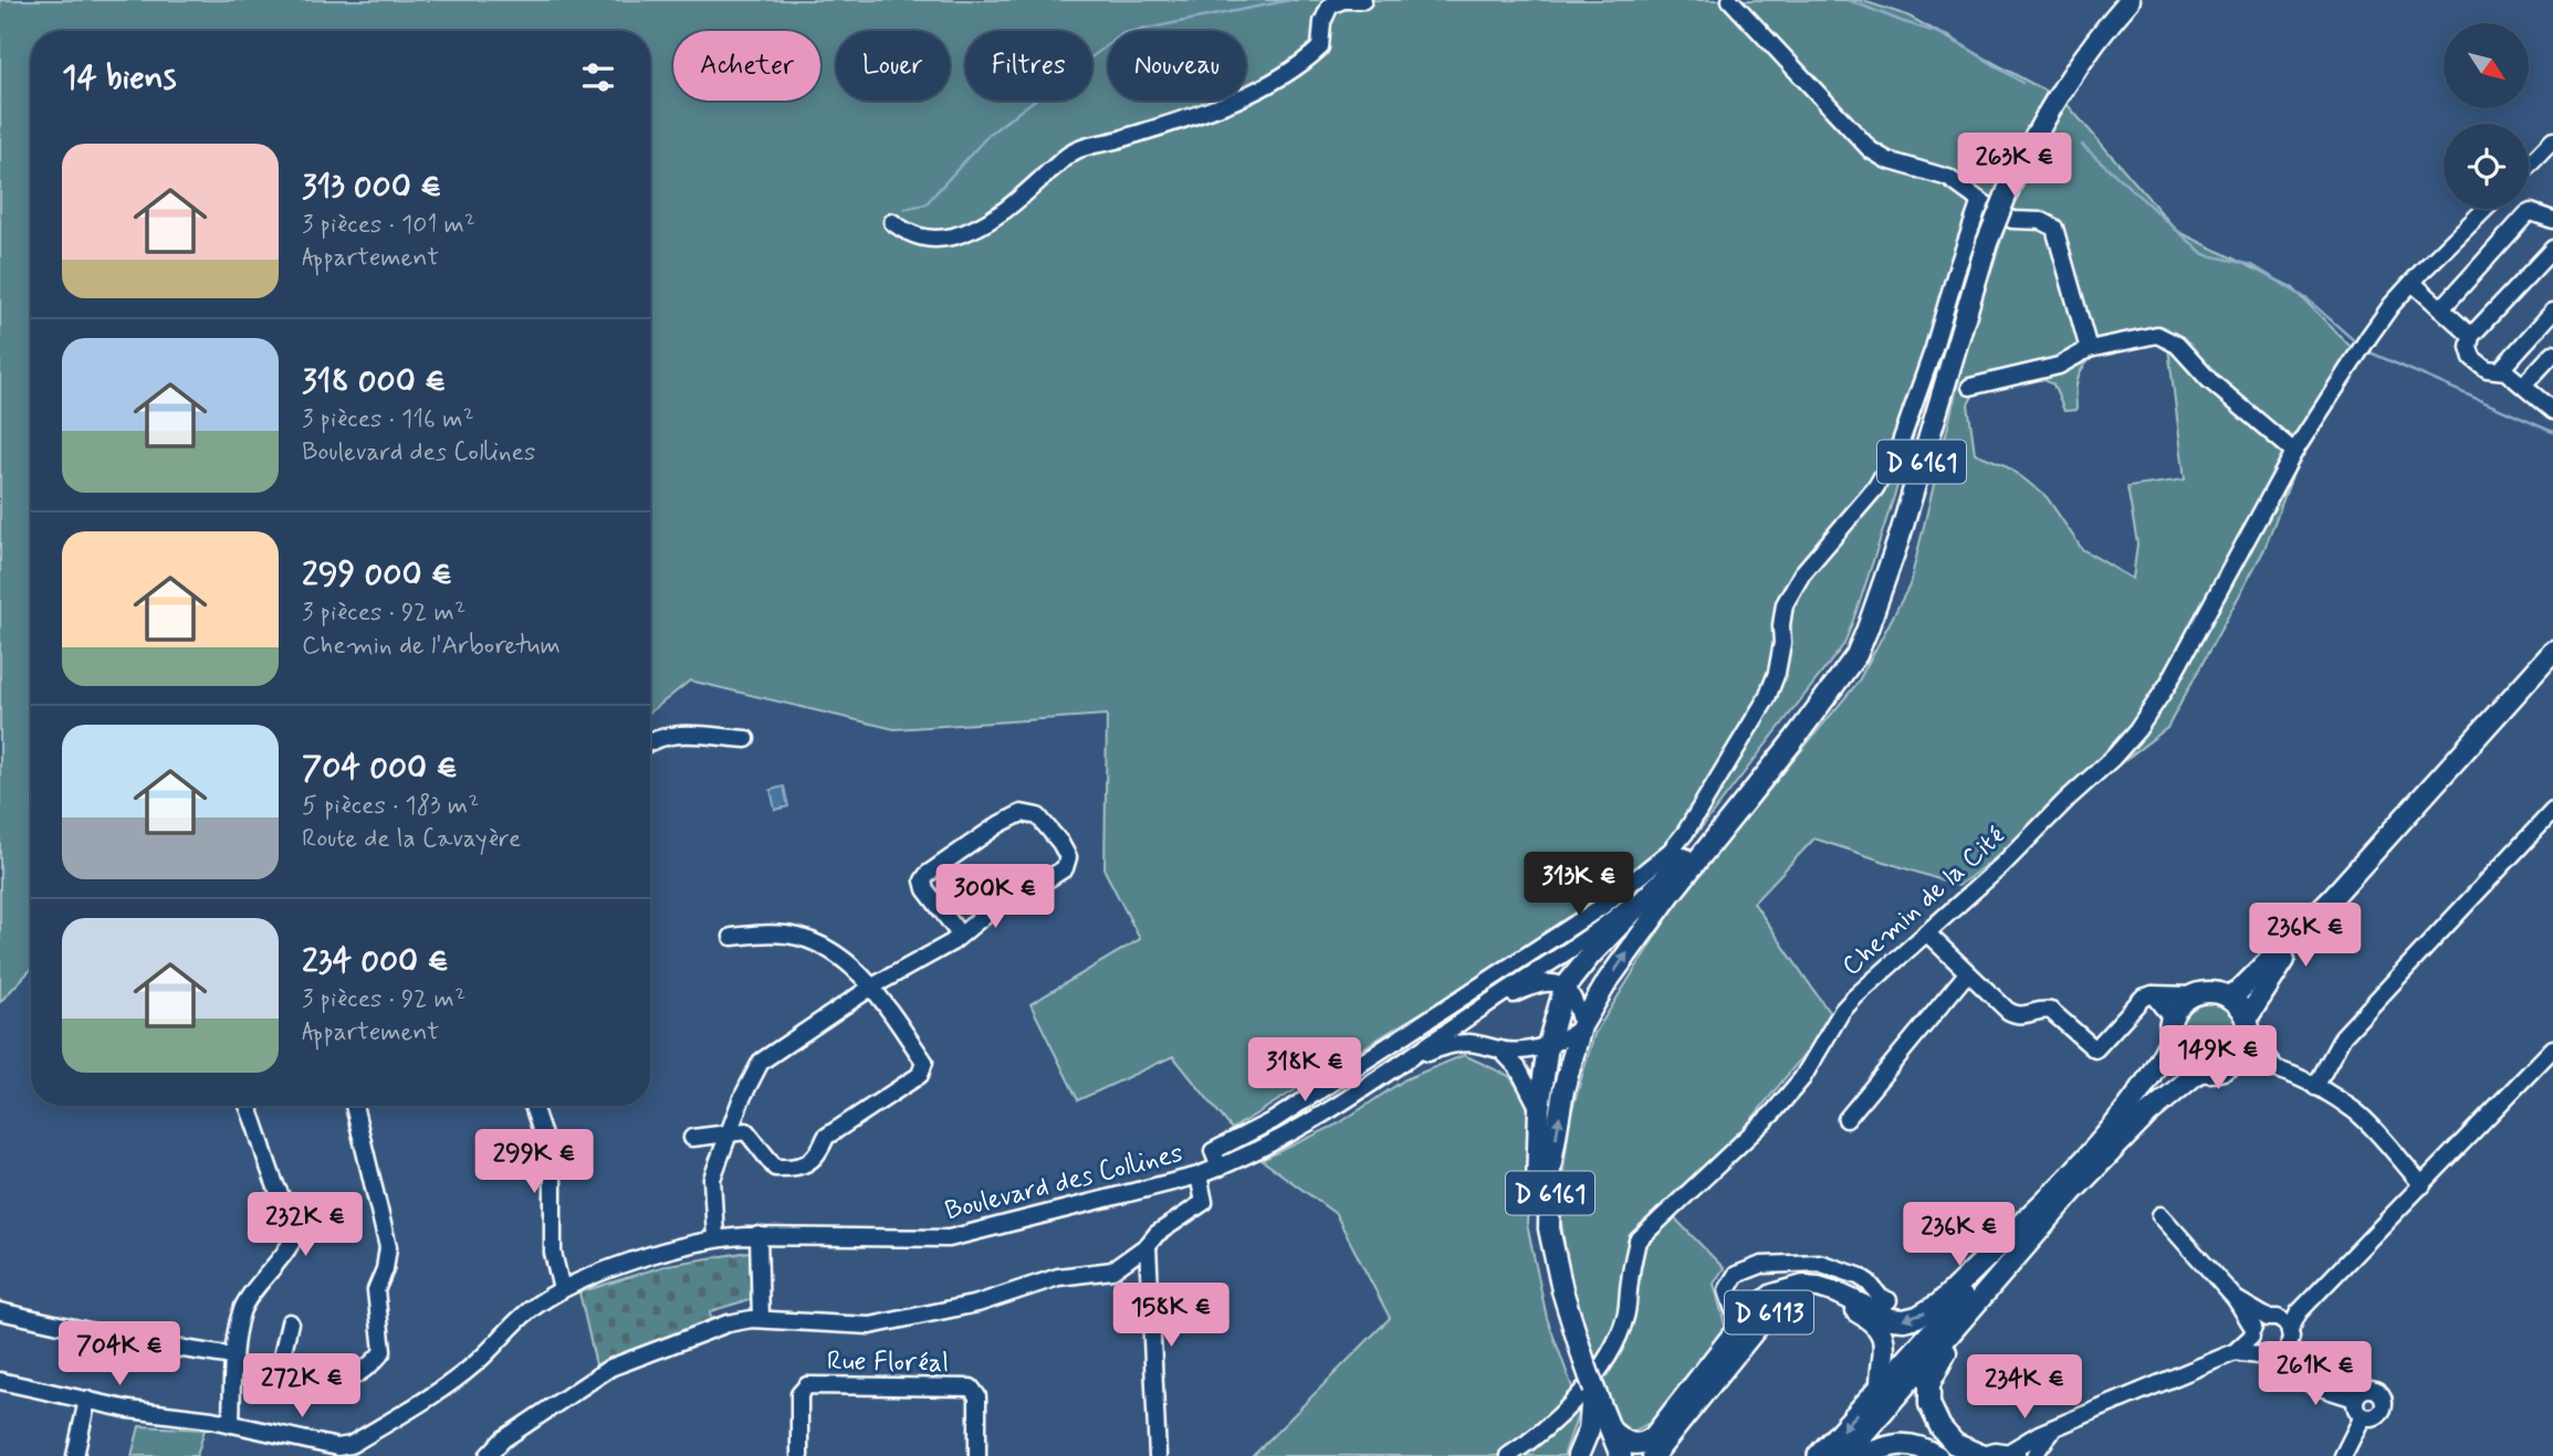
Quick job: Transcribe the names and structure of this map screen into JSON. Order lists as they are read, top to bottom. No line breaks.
{"streets":{"highway":["D 6113"],"main road":["D 6161"],"street":["Chemin de la Cité","Boulevard des Collines","Rue Floréal"]},"crossings":[["D 6161","D 6113"]],"north":"bottom right","page":{"chip":["Acheter","Louer","Filtres","Nouveau"],"heading":"14 biens","list":[{"name":"313 000 €","note":"3 pièces · 101 m² · Appartement"},{"name":"318 000 €","note":"3 pièces · 116 m² · Boulevard des Collines"},{"name":"299 000 €","note":"3 pièces · 92 m² · Chemin de l'Arboretum"},{"name":"704 000 €","note":"5 pièces · 183 m² · Route de la Cavayère"},{"name":"234 000 €","note":"3 pièces · 92 m² · Appartement"}],"price":["263K €","313K €","300K €","236K €","149K €","318K €","299K €","232K €","236K €","158K €","704K €","261K €","272K €","234K €"]}}
